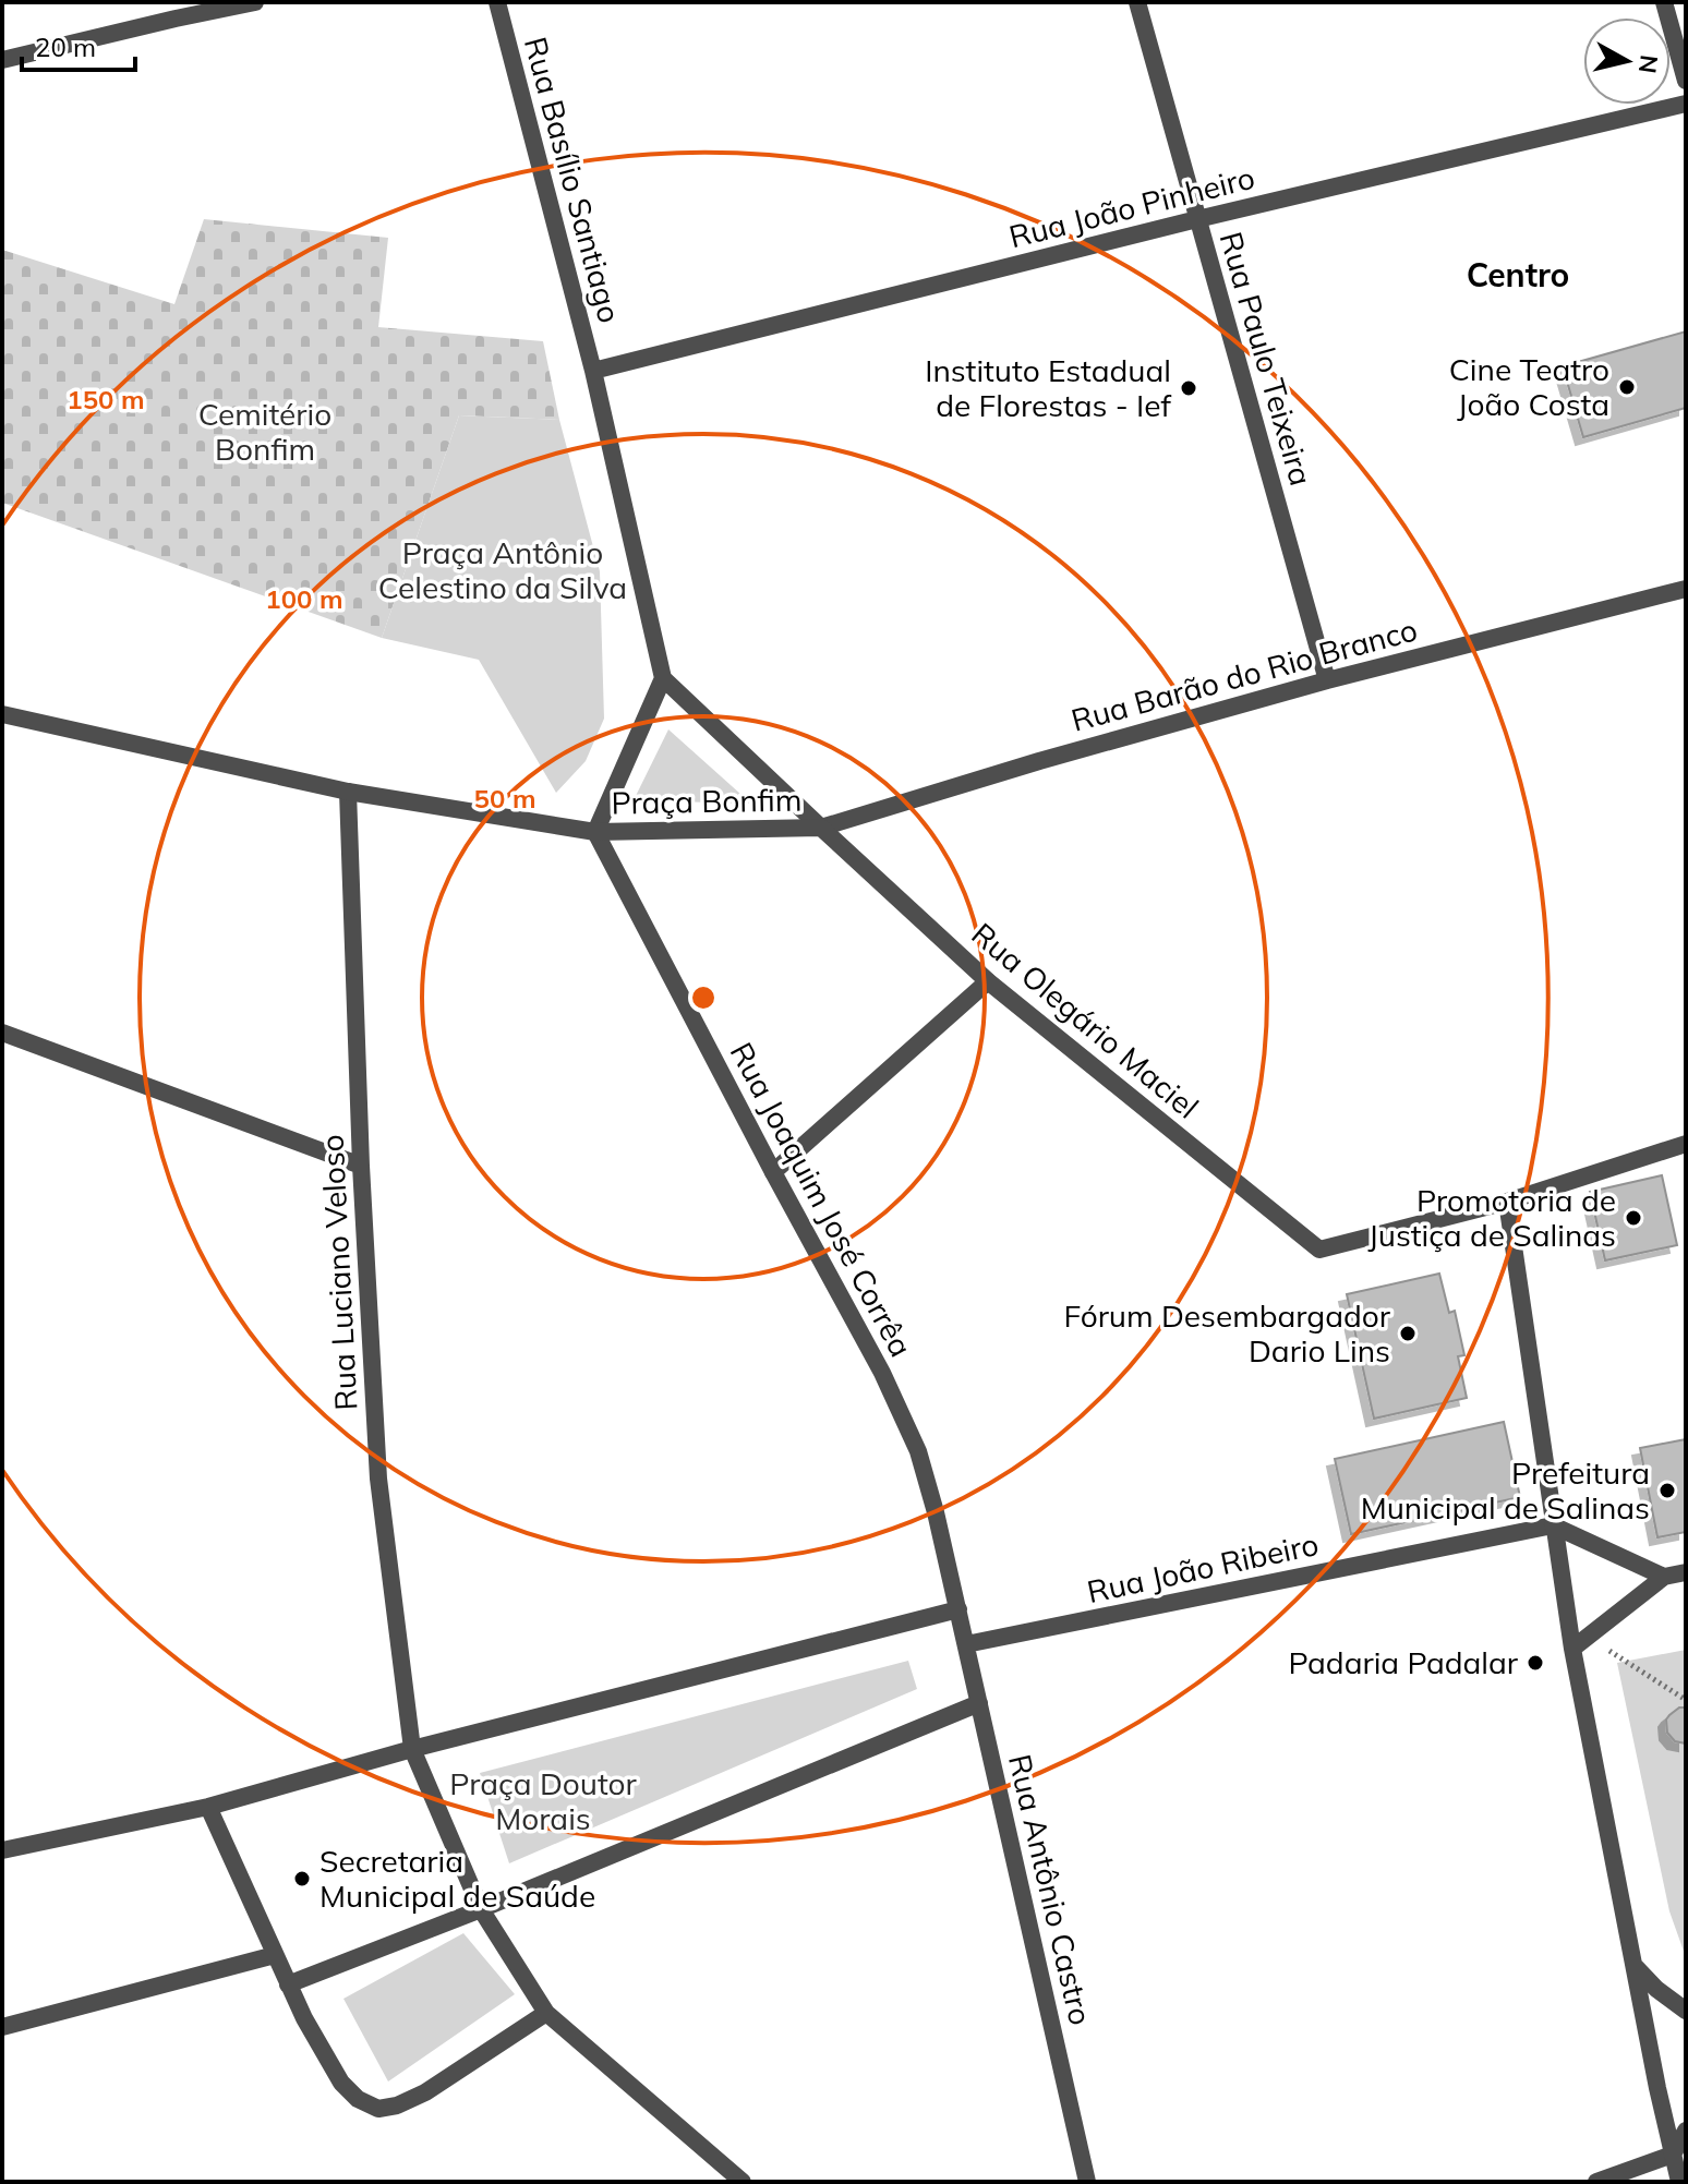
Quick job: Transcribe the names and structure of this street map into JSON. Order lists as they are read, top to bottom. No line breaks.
{"streets":{"street":["Rua Basílio Santiago","Rua João Pinheiro","Rua Paulo Teixeira","Rua Barão do Rio Branco","Praça Bonfim","Rua Olegário Maciel","Rua Joaquim José Corrêa","Rua Luciano Veloso","Rua João Ribeiro","Rua Antônio Castro"]},"crossings":[["Rua Basílio Santiago","Rua João Pinheiro"],["Rua João Pinheiro","Rua Paulo Teixeira"],["Rua Paulo Teixeira","Rua Barão do Rio Branco"],["Rua Barão do Rio Branco","Praça Bonfim"],["Rua Barão do Rio Branco","Rua Olegário Maciel"],["Praça Bonfim","Rua Olegário Maciel"],["Praça Bonfim","Rua Joaquim José Corrêa"],["Rua Joaquim José Corrêa","Rua Antônio Castro"],["Rua João Ribeiro","Rua Antônio Castro"]],"districts":["Centro"],"parks":["Cemitério Bonfim","Praça Antônio Celestino da Silva","Praça Doutor Morais"],"places":["Cine Teatro João Costa","Instituto Estadual de Florestas - Ief","Promotoria de Justiça de Salinas","Fórum Desembargador Dario Lins","Prefeitura Municipal de Salinas","Padaria Padalar","Secretaria Municipal de Saúde"],"scale_bar":"20 m","north":"right","rings":["150 m","100 m","50 m"]}
